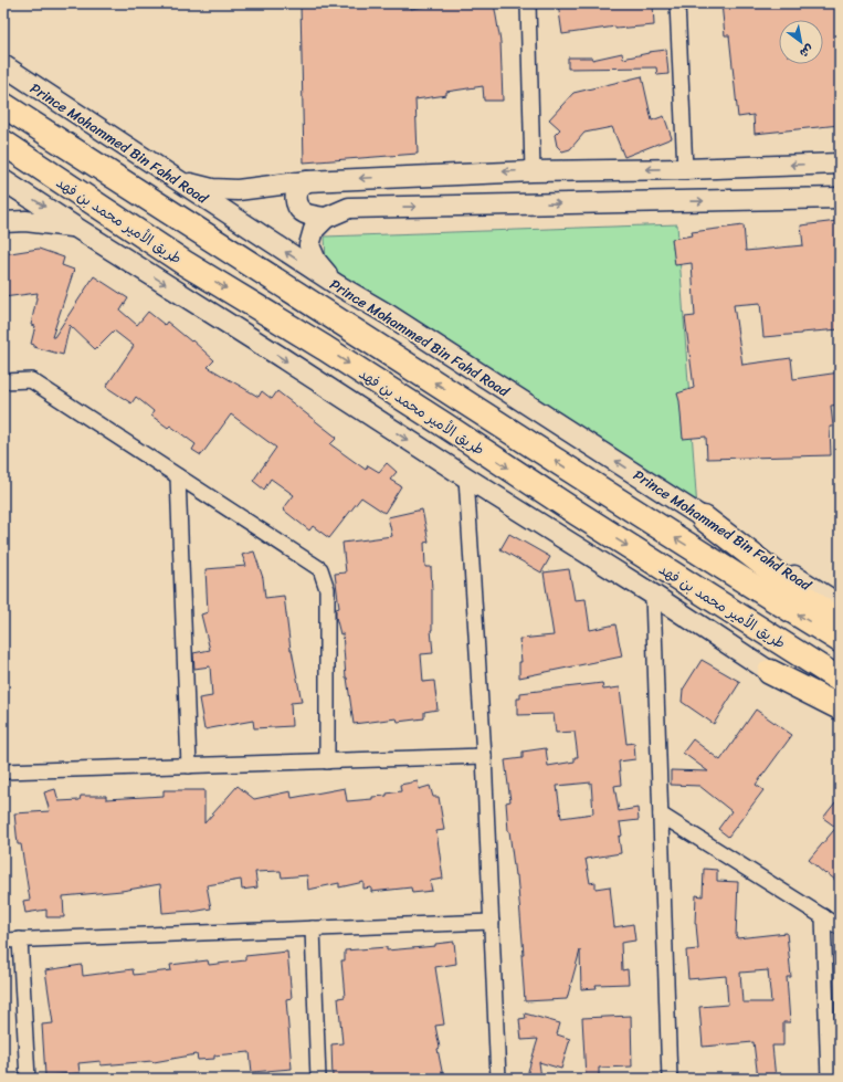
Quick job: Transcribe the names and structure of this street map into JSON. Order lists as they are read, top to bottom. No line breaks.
{"streets":{"highway":["طريق الأمير محمد بن فهد"],"main road":["Prince Mohammed Bin Fahd Road"]},"north":"bottom right"}
